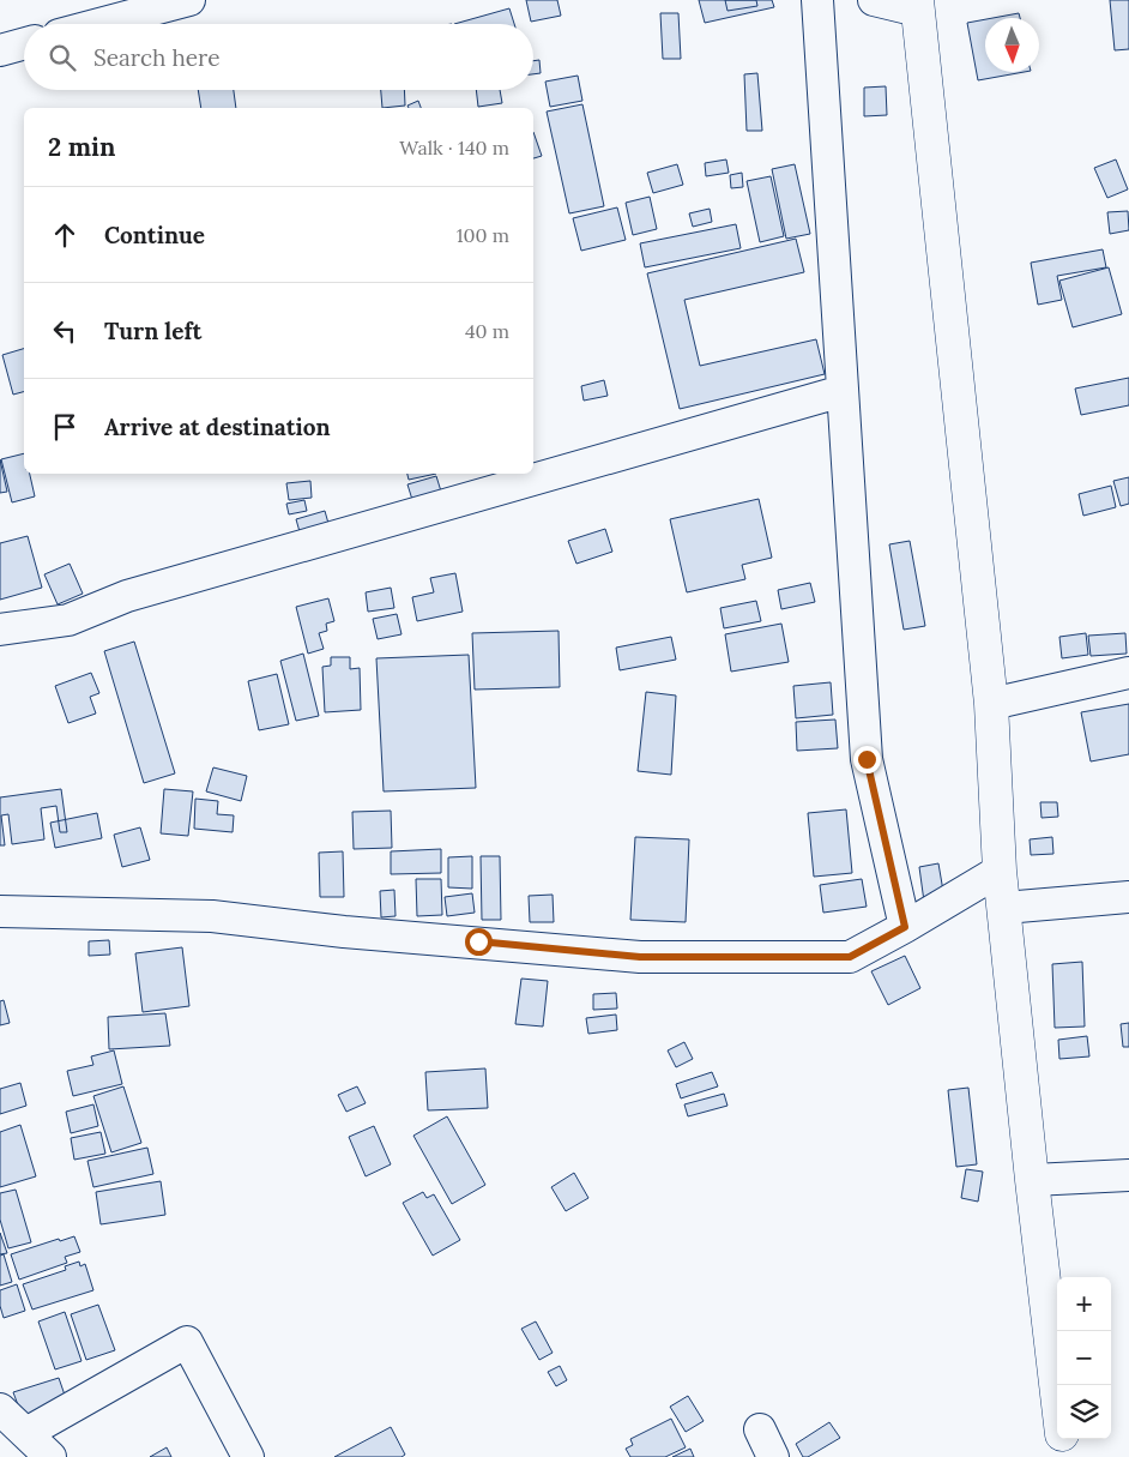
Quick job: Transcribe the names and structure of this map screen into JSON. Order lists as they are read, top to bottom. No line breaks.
{"north":"bottom","page":{"search":"Search here","heading":["2 min","Walk · 140 m"],"list":[["Continue","100 m"],["Turn left","40 m"],"Arrive at destination"],"map_buttons":["+","−"]}}
